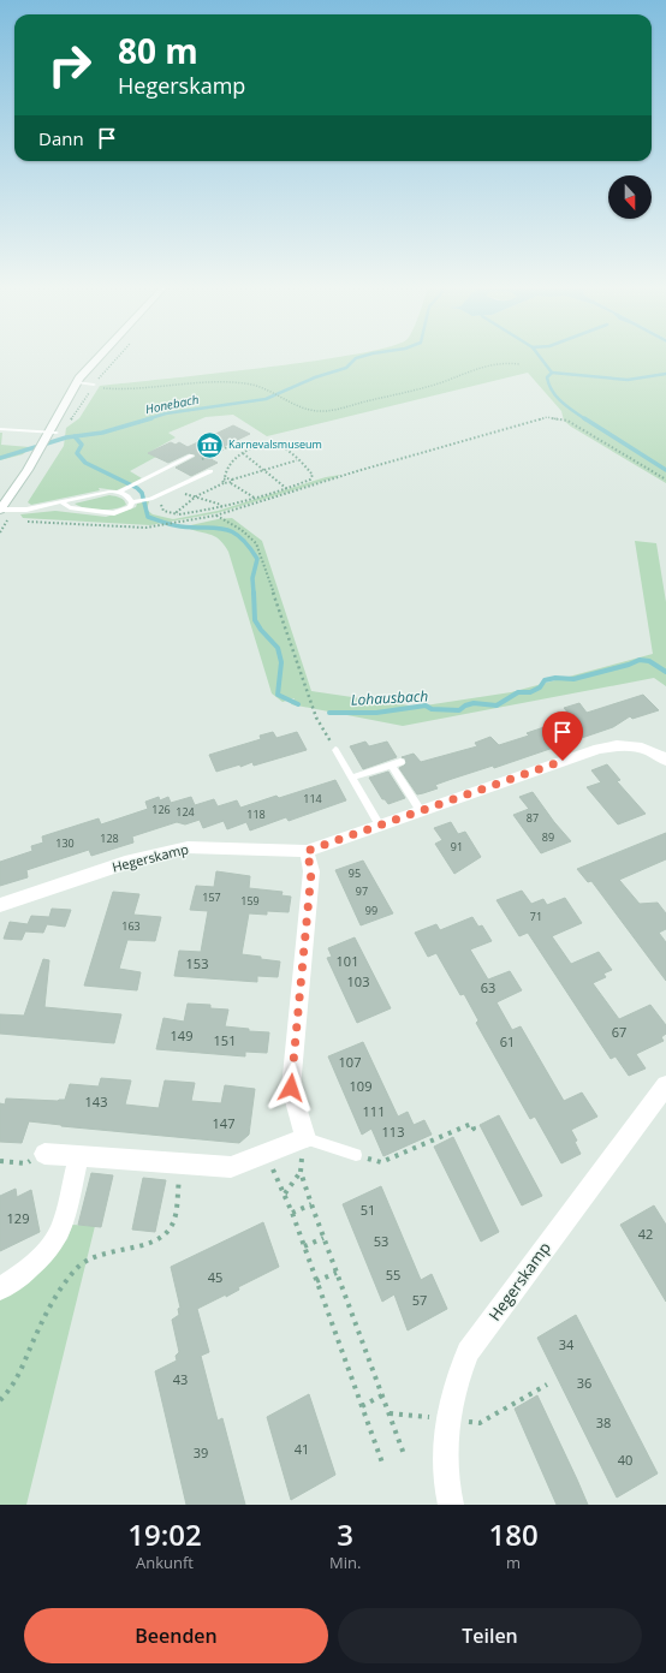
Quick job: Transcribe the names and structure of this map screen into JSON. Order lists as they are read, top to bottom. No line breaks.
{"streets":{"street":["Hegerskamp"]},"water":["Honebach","Lohausbach"],"places":{"museum":["Karnevalsmuseum"]},"house_numbers":["114","126","124","118","87","89","128","130","91","95","97","157","159","99","71","163","101","153","103","63","67","149","151","61","107","109","143","111","147","113","51","129","42","53","55","45","57","34","43","36","38","41","39","40"],"north":"bottom","page":{"turn":["80 m","Hegerskamp"],"then":"Dann","eta":["19:02","Ankunft","3","Min.","180","m"],"buttons":["Beenden","Teilen"]}}
